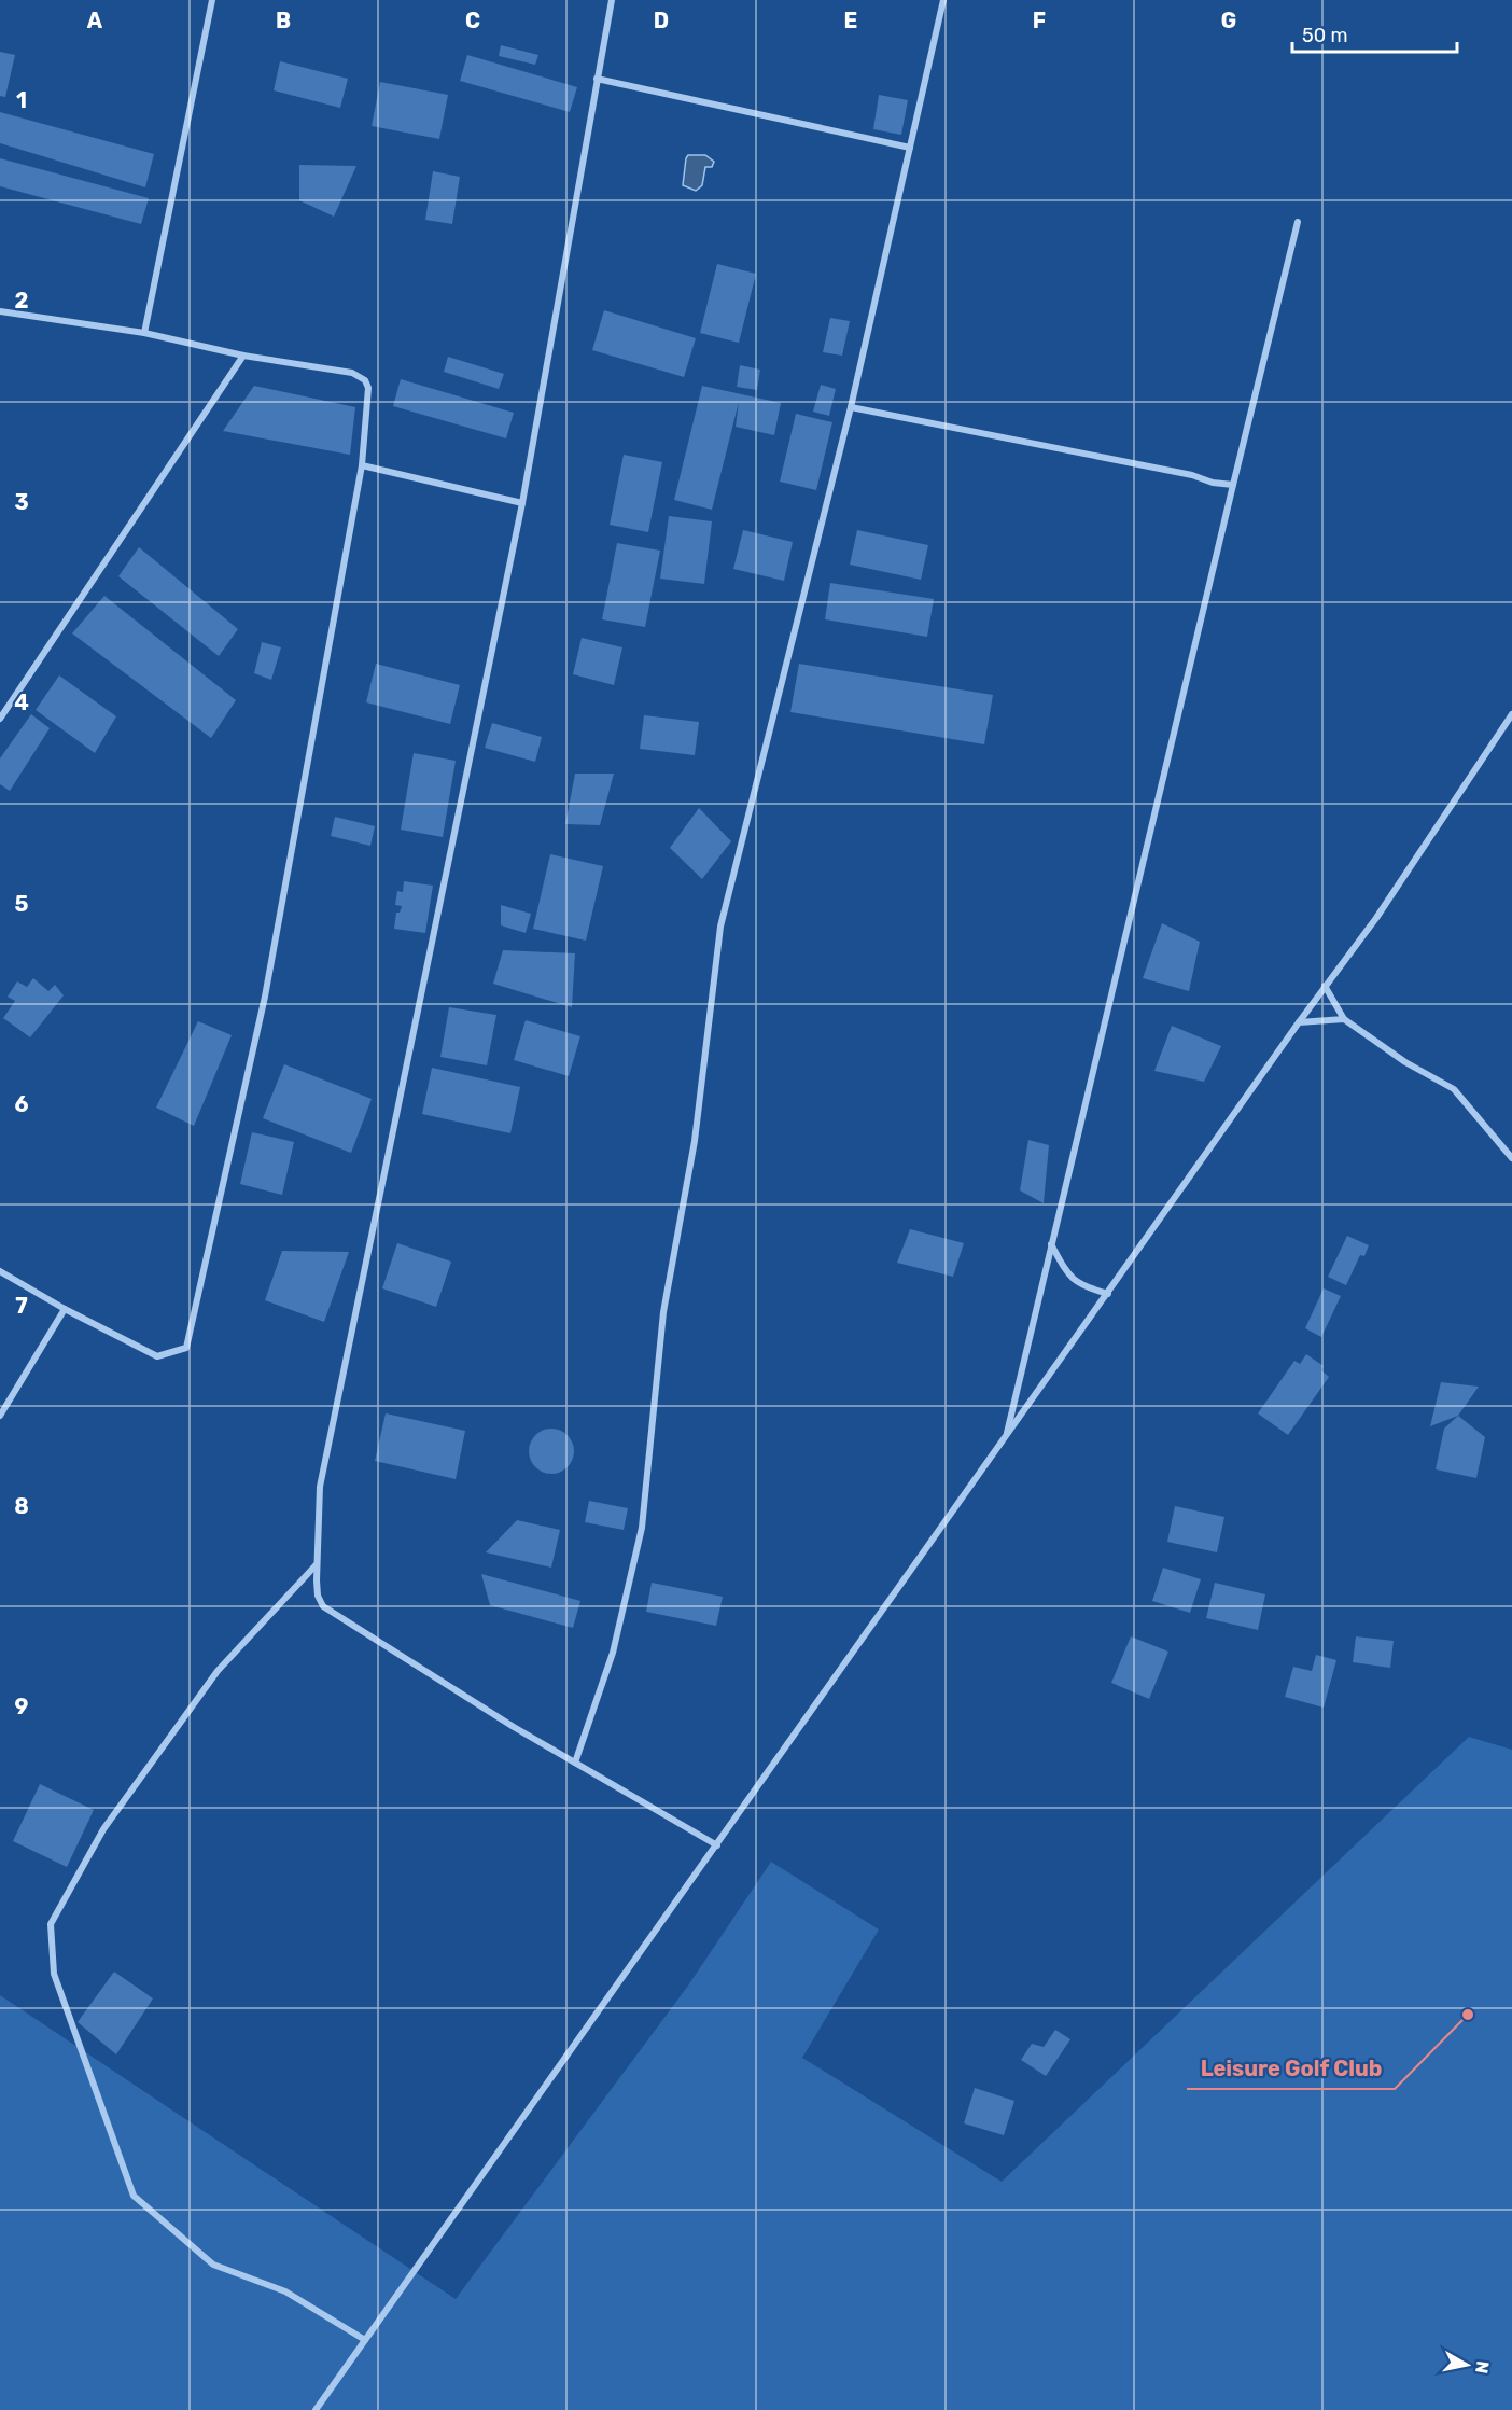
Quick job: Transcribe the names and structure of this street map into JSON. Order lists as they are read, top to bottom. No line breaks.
{"places":["Leisure Golf Club"],"scale_bar":"50 m","north":"right","grid":{"columns":["A","B","C","D","E","F","G"],"rows":["1","2","3","4","5","6","7","8","9"]}}
